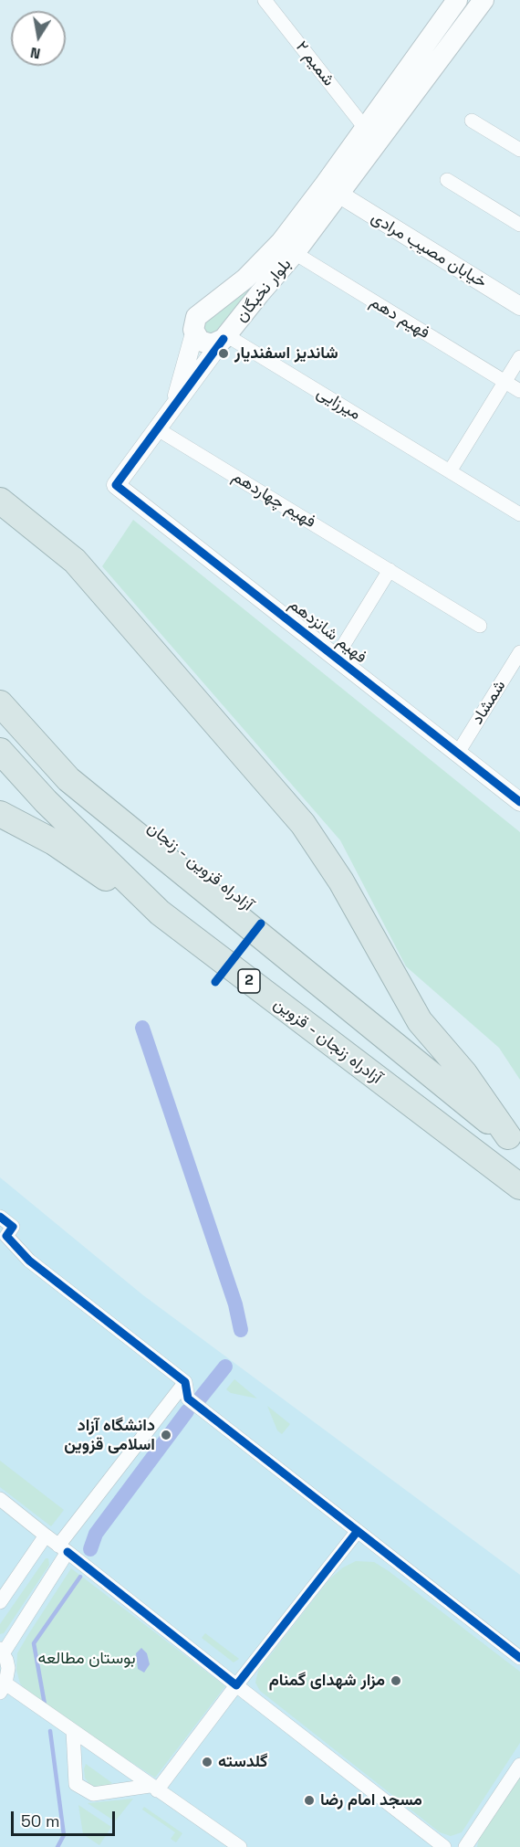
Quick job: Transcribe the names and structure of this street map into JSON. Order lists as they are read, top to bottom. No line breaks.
{"streets":{"highway":["آزادراه قزوین - زنجان","2","آزادراه زنجان - قزوین"],"main road":["بلوار نخبگان"],"street":["شمیم ۲","خیابان مصیب مرادی","فهیم دهم","میرزایی","فهیم چهاردهم","فهیم شانزدهم","شمشاد"]},"crossings":[["شمیم ۲","بلوار نخبگان"],["خیابان مصیب مرادی","بلوار نخبگان"],["بلوار نخبگان","فهیم دهم"],["بلوار نخبگان","میرزایی"],["فهیم چهاردهم","فهیم شانزدهم"],["فهیم شانزدهم","شمشاد"]],"parks":["بوستان مطالعه"],"places":["شاندیز اسفندیار","دانشگاه آزاد اسلامی قزوین","مزار شهدای گمنام","گلدسته","مسجد امام رضا"],"scale_bar":"50 m","north":"bottom"}
